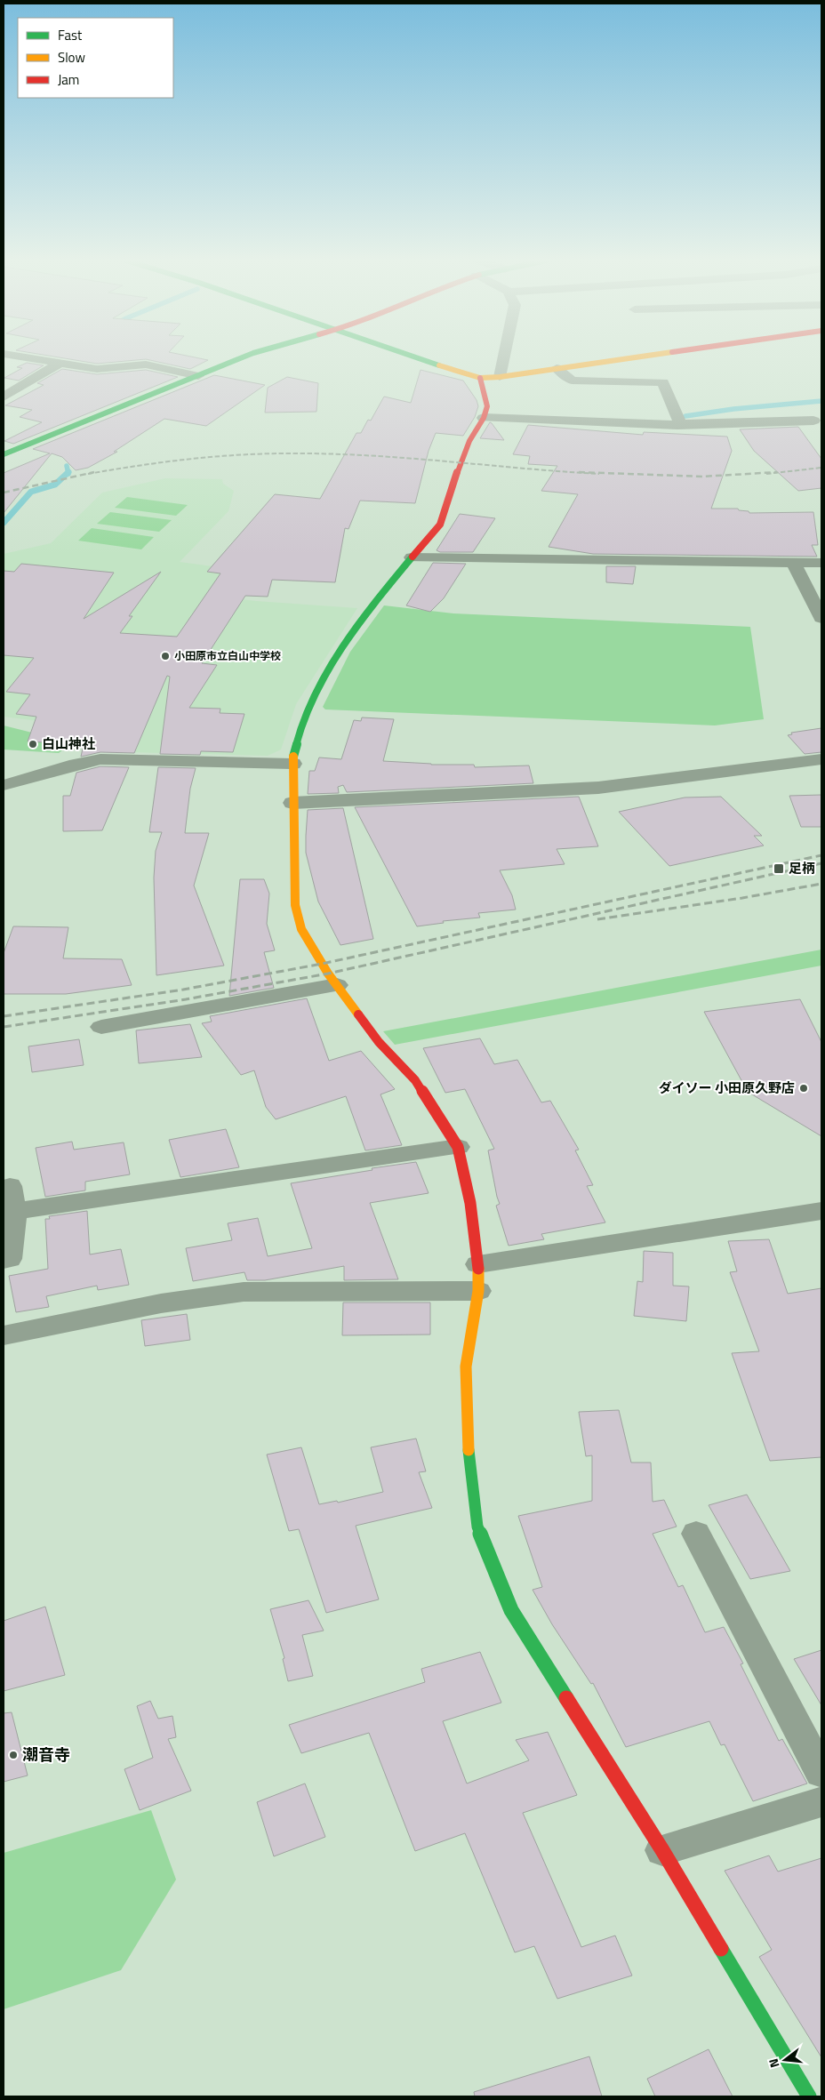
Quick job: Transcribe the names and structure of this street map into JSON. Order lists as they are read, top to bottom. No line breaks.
{"places":{"other":["小田原市立白山中学校","白山神社","ダイソー 小田原久野店","潮音寺"],"transit":["足柄"]},"legend":["Fast","Slow","Jam"],"north":"left"}
